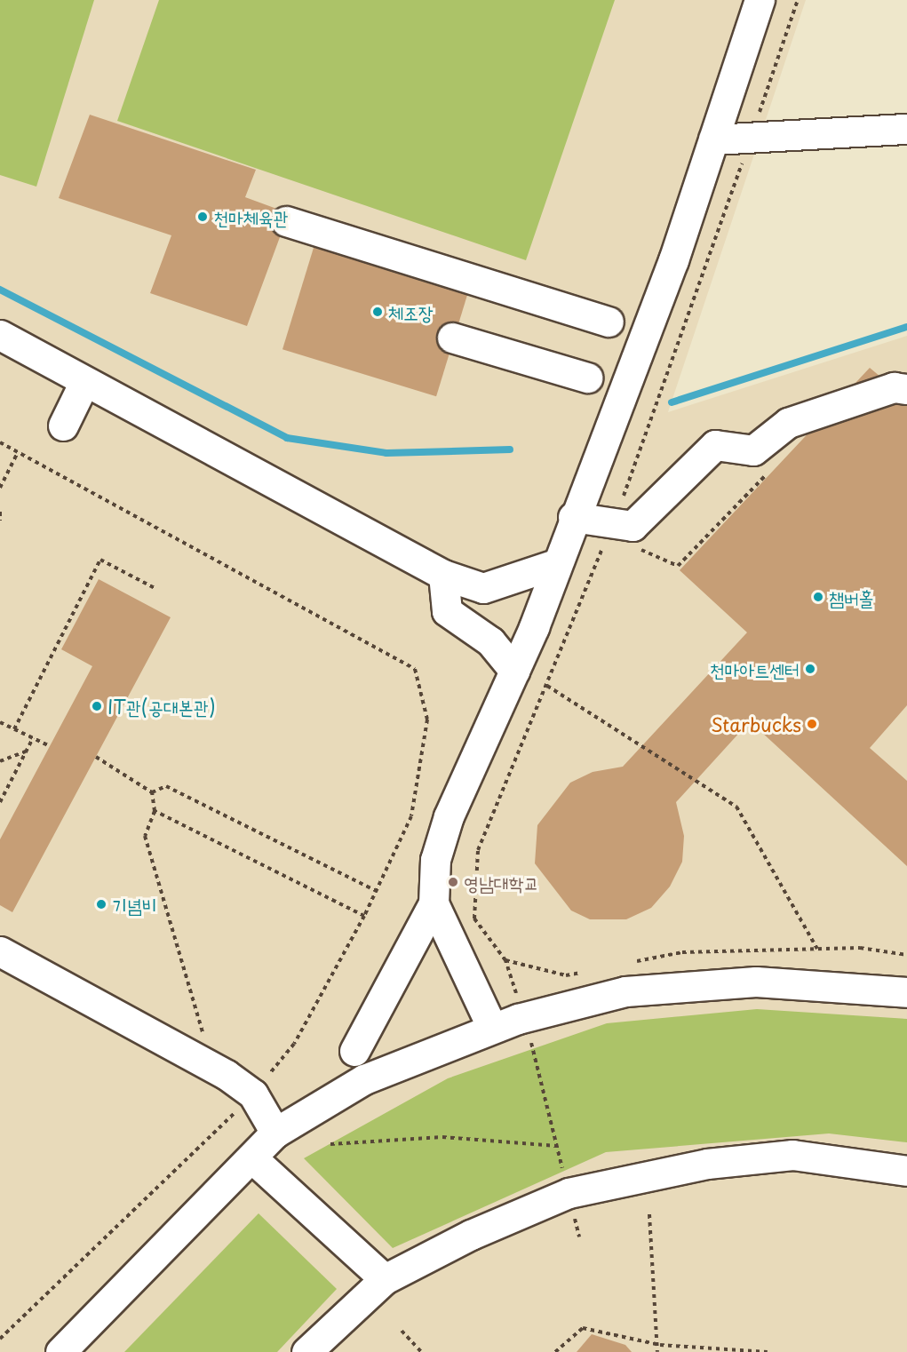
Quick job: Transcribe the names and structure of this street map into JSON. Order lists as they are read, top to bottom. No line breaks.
{"places":["천마체육관","체조장","챔버홀","천마아트센터","IT관(공대본관)","Starbucks","영남대학교","기념비"]}
